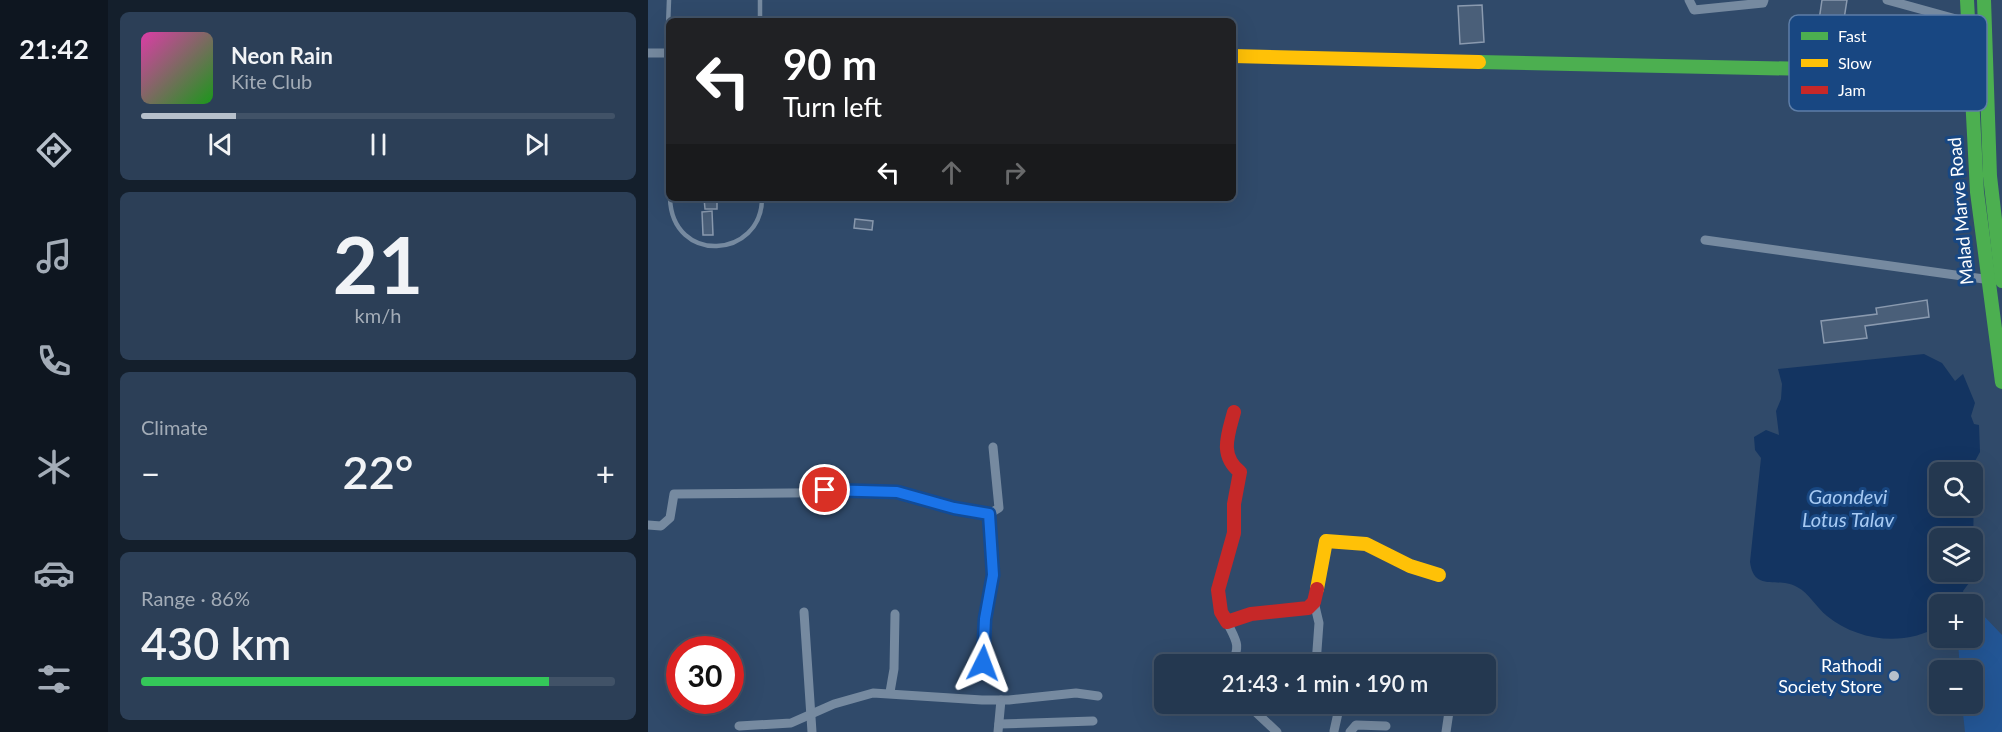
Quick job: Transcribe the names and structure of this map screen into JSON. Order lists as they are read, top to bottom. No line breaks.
{"streets":{"street":["Malad Marve Road"]},"water":["Gaondevi Lotus Talav"],"places":["Rathodi Society Store"],"legend":["Fast","Slow","Jam"],"page":{"tabs":"21:42","turn":["90 m","Turn left"],"song":["Neon Rain","Kite Club"],"tile":[["21","km/h"],"Climate",["Range · 86%","430 km"]],"heat":["−","22°","+"],"map_buttons":["+","−"],"limit":"30","trip":"21:43 · 1 min · 190 m"}}
